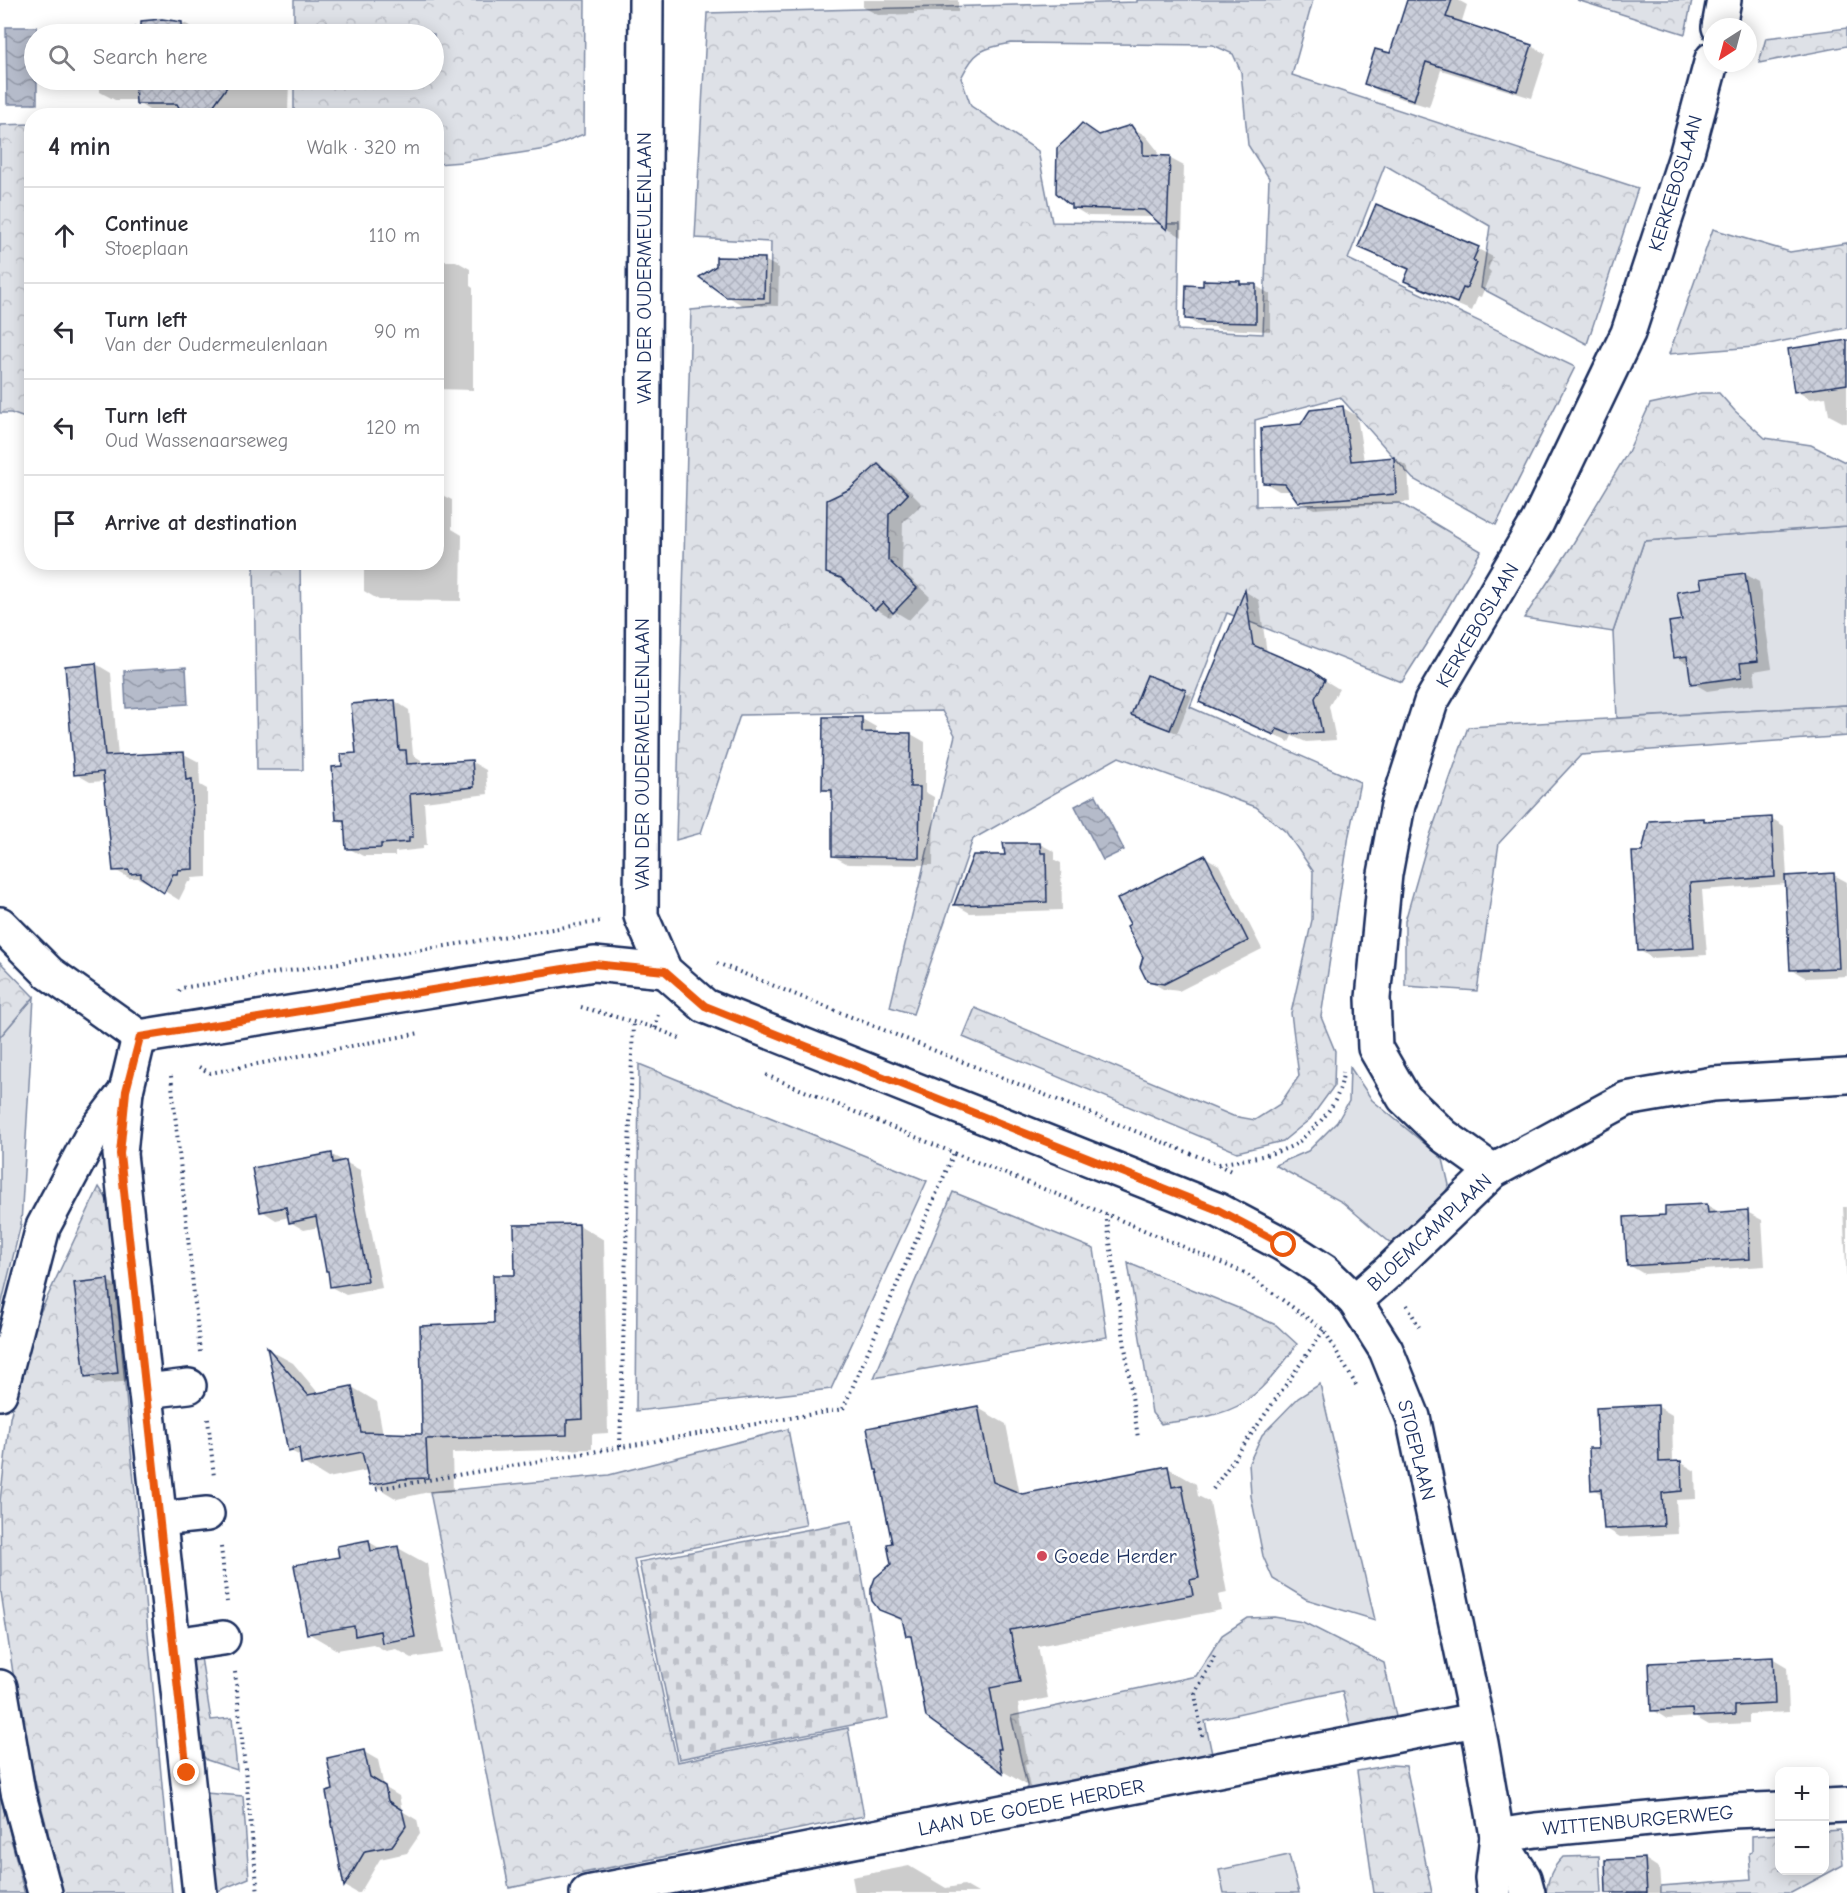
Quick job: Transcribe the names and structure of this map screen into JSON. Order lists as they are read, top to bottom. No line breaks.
{"streets":{"street":["KERKEBOSLAAN","VAN DER OUDERMEULENLAAN","BLOEMCAMPLAAN","STOEPLAAN","LAAN DE GOEDE HERDER","WITTENBURGERWEG"]},"crossings":[["KERKEBOSLAAN","BLOEMCAMPLAAN"],["VAN DER OUDERMEULENLAAN","STOEPLAAN"],["BLOEMCAMPLAAN","STOEPLAAN"],["STOEPLAAN","LAAN DE GOEDE HERDER"],["STOEPLAAN","WITTENBURGERWEG"]],"places":["Goede Herder"],"north":"bottom left","page":{"search":"Search here","heading":["4 min","Walk · 320 m"],"list":[["Continue","Stoeplaan","110 m"],["Turn left","Van der Oudermeulenlaan","90 m"],["Turn left","Oud Wassenaarseweg","120 m"],"Arrive at destination"],"map_buttons":["+","−"]}}
